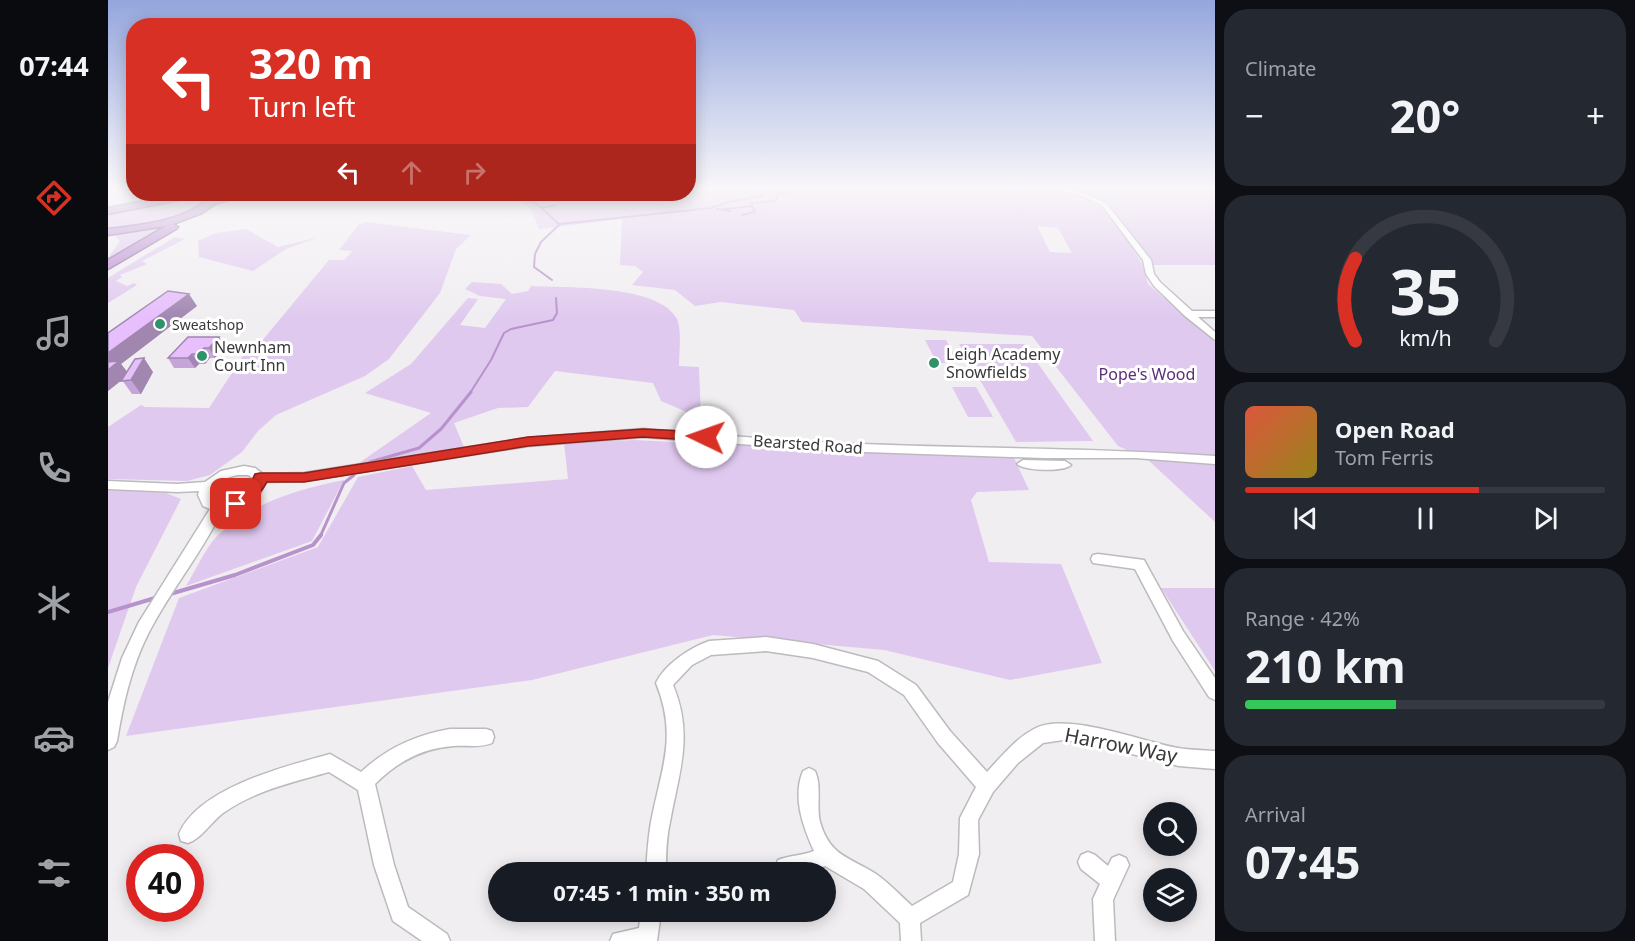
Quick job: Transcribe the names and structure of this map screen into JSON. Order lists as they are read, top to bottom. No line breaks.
{"streets":{"street":["Bearsted Road","Harrow Way"]},"parks":["Pope's Wood"],"places":["Sweatshop","Newnham Court Inn","Leigh Academy Snowfields"],"page":{"tabs":"07:44","tile":["Climate",["Range · 42%","210 km"],["Arrival","07:45"]],"turn":["320 m","Turn left"],"heat":["−","20°","+"],"song":["Open Road","Tom Ferris"],"limit":"40","trip":"07:45 · 1 min · 350 m","gauge":["35","km/h"]}}
